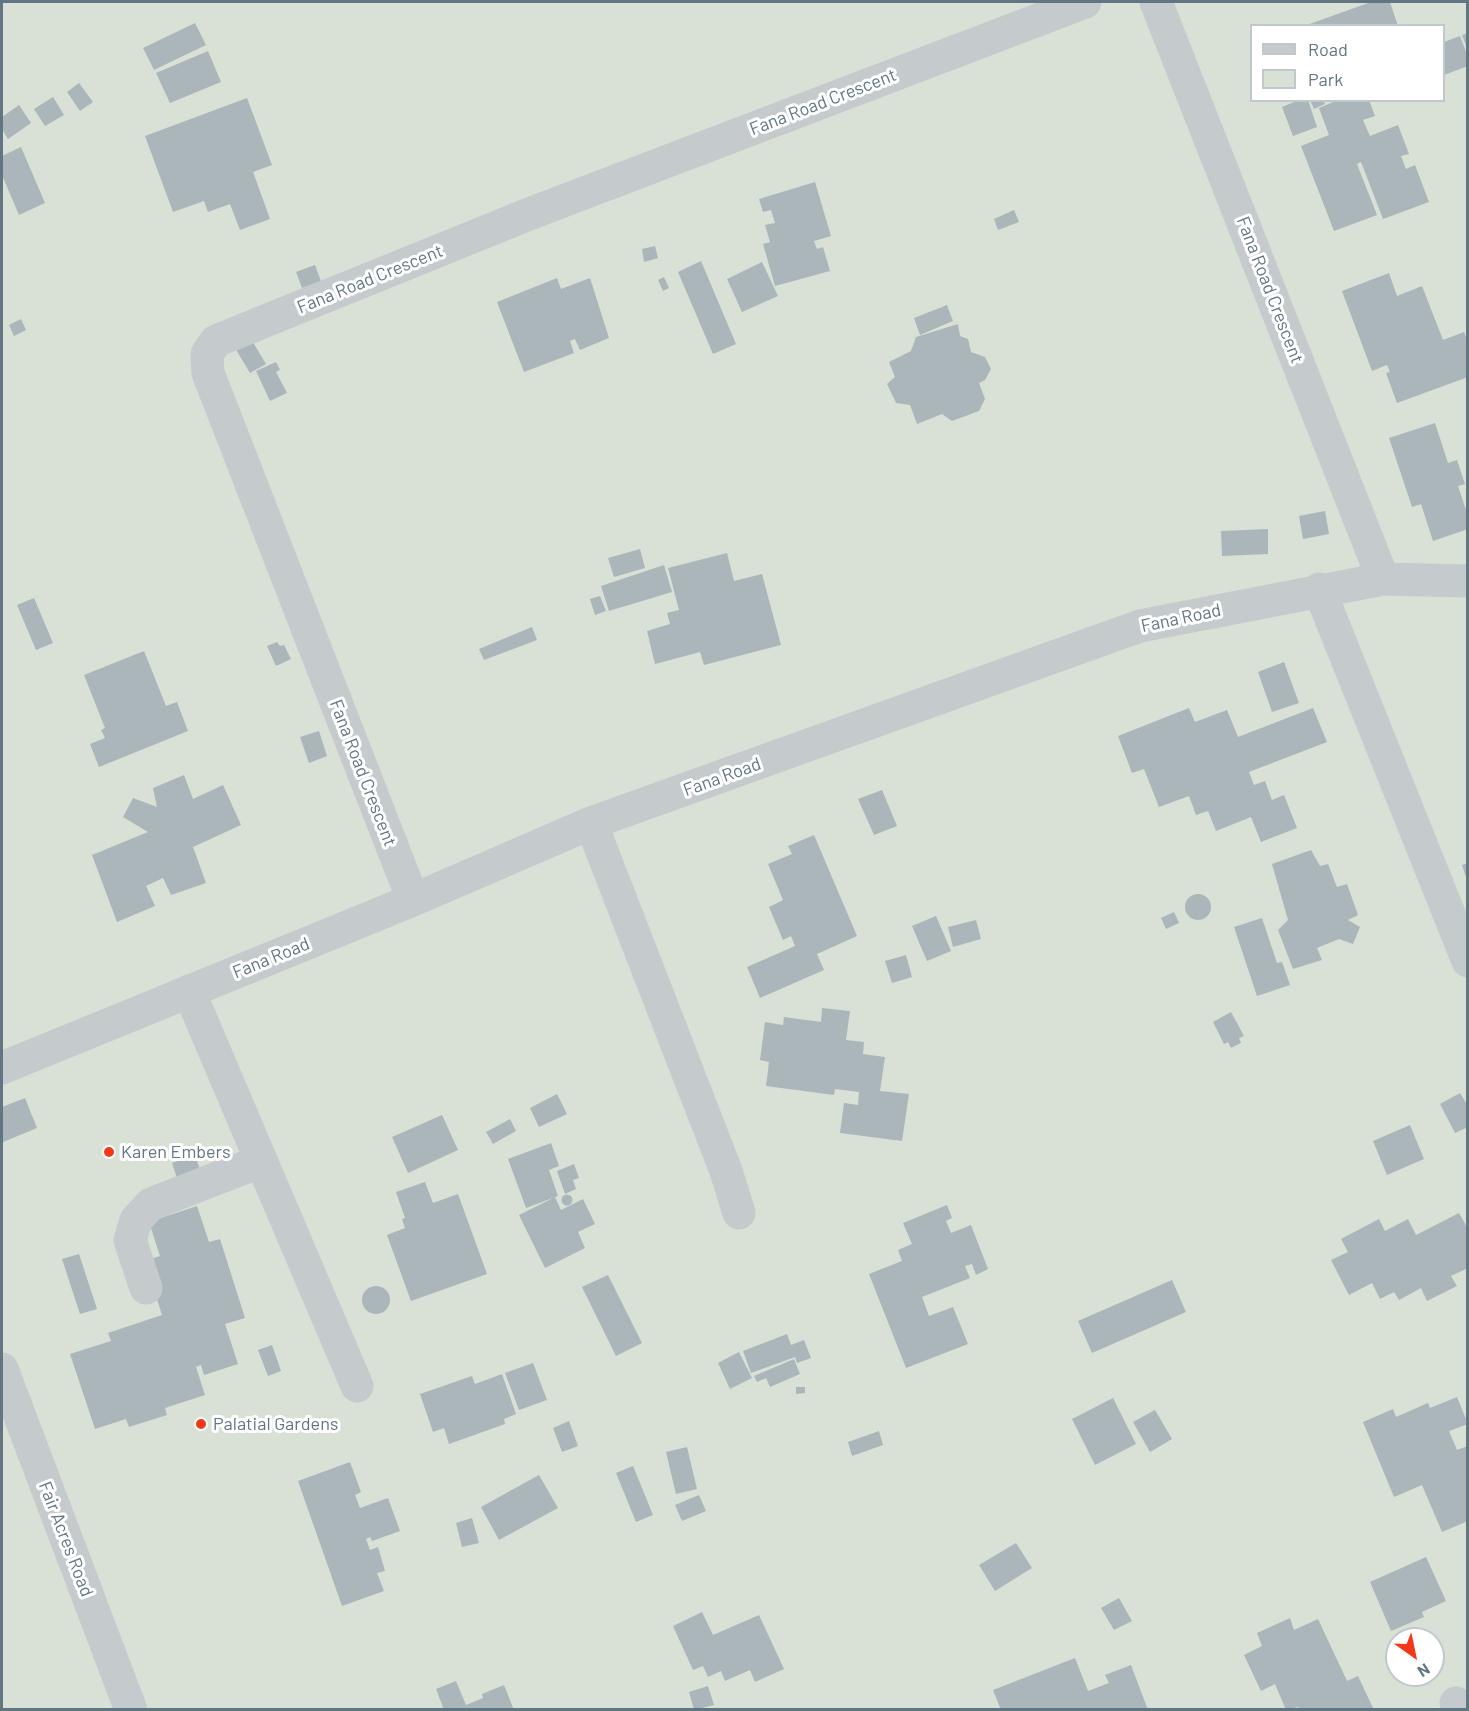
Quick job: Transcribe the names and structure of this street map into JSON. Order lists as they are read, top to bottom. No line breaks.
{"streets":{"street":["Fana Road Crescent","Fana Road","Fair Acres Road"]},"crossings":[["Fana Road Crescent","Fana Road"]],"places":["Karen Embers","Palatial Gardens"],"legend":["Road","Park"],"north":"bottom right"}
